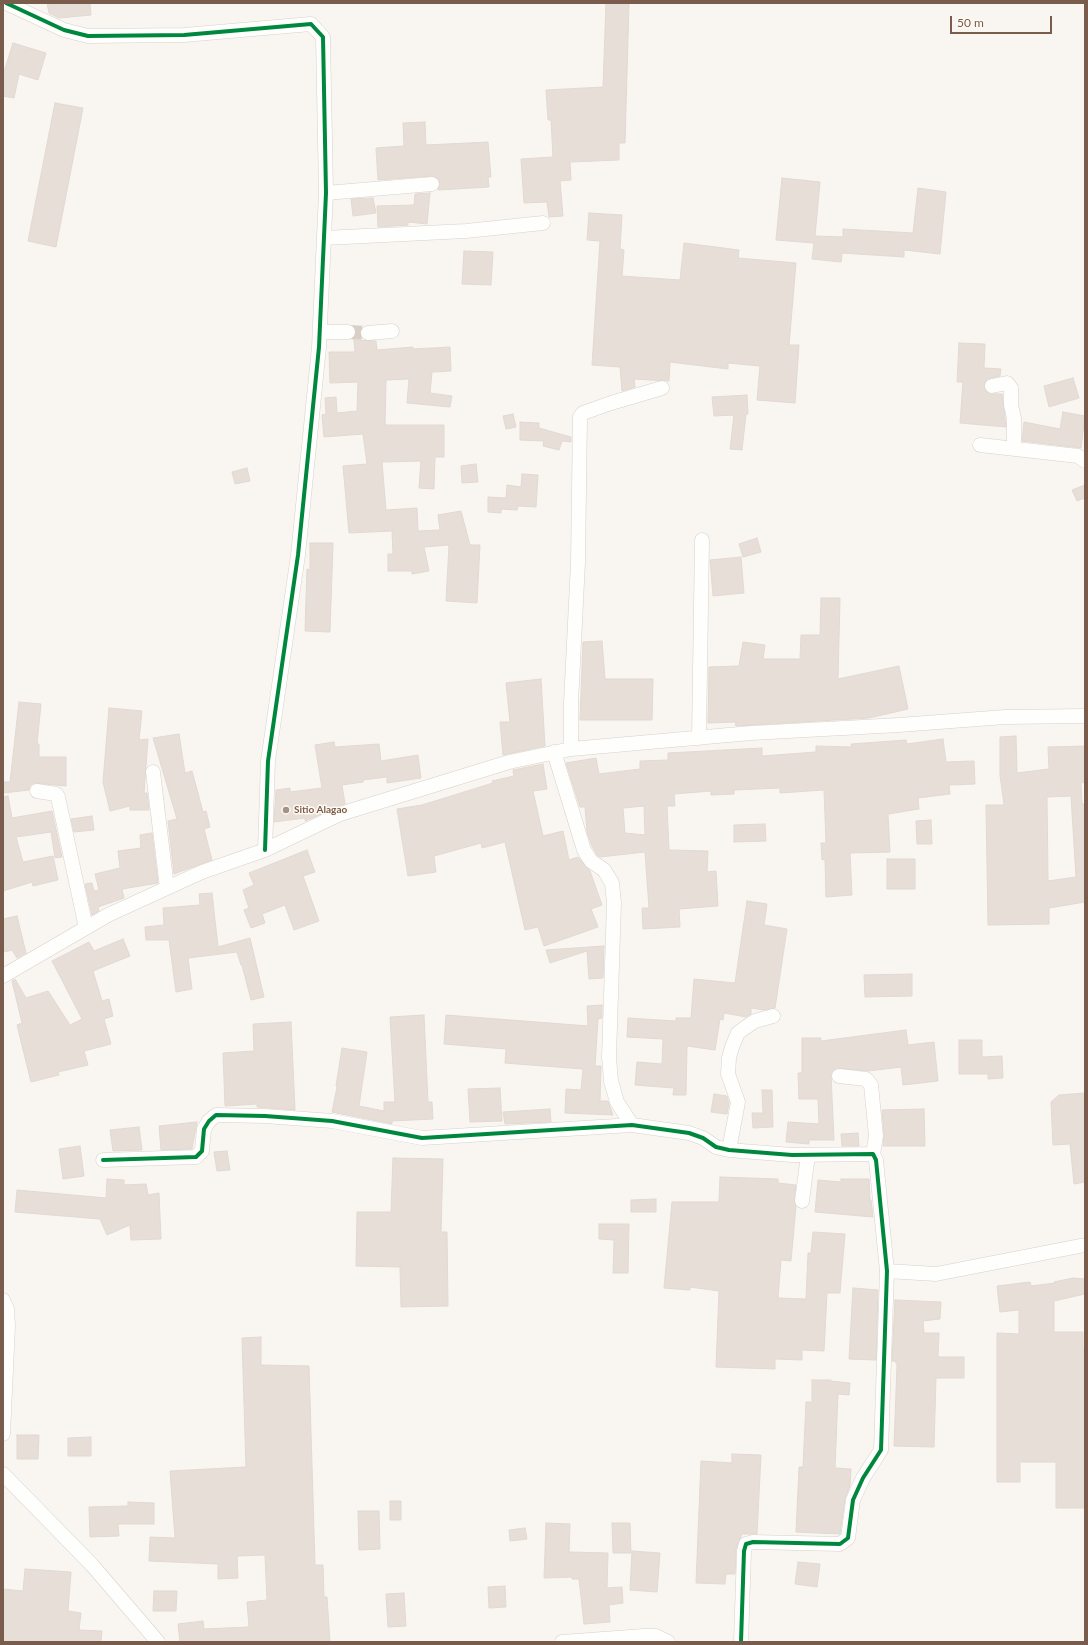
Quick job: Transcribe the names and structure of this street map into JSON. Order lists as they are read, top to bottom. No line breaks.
{"places":["Sitio Alagao"],"scale_bar":"50 m"}
